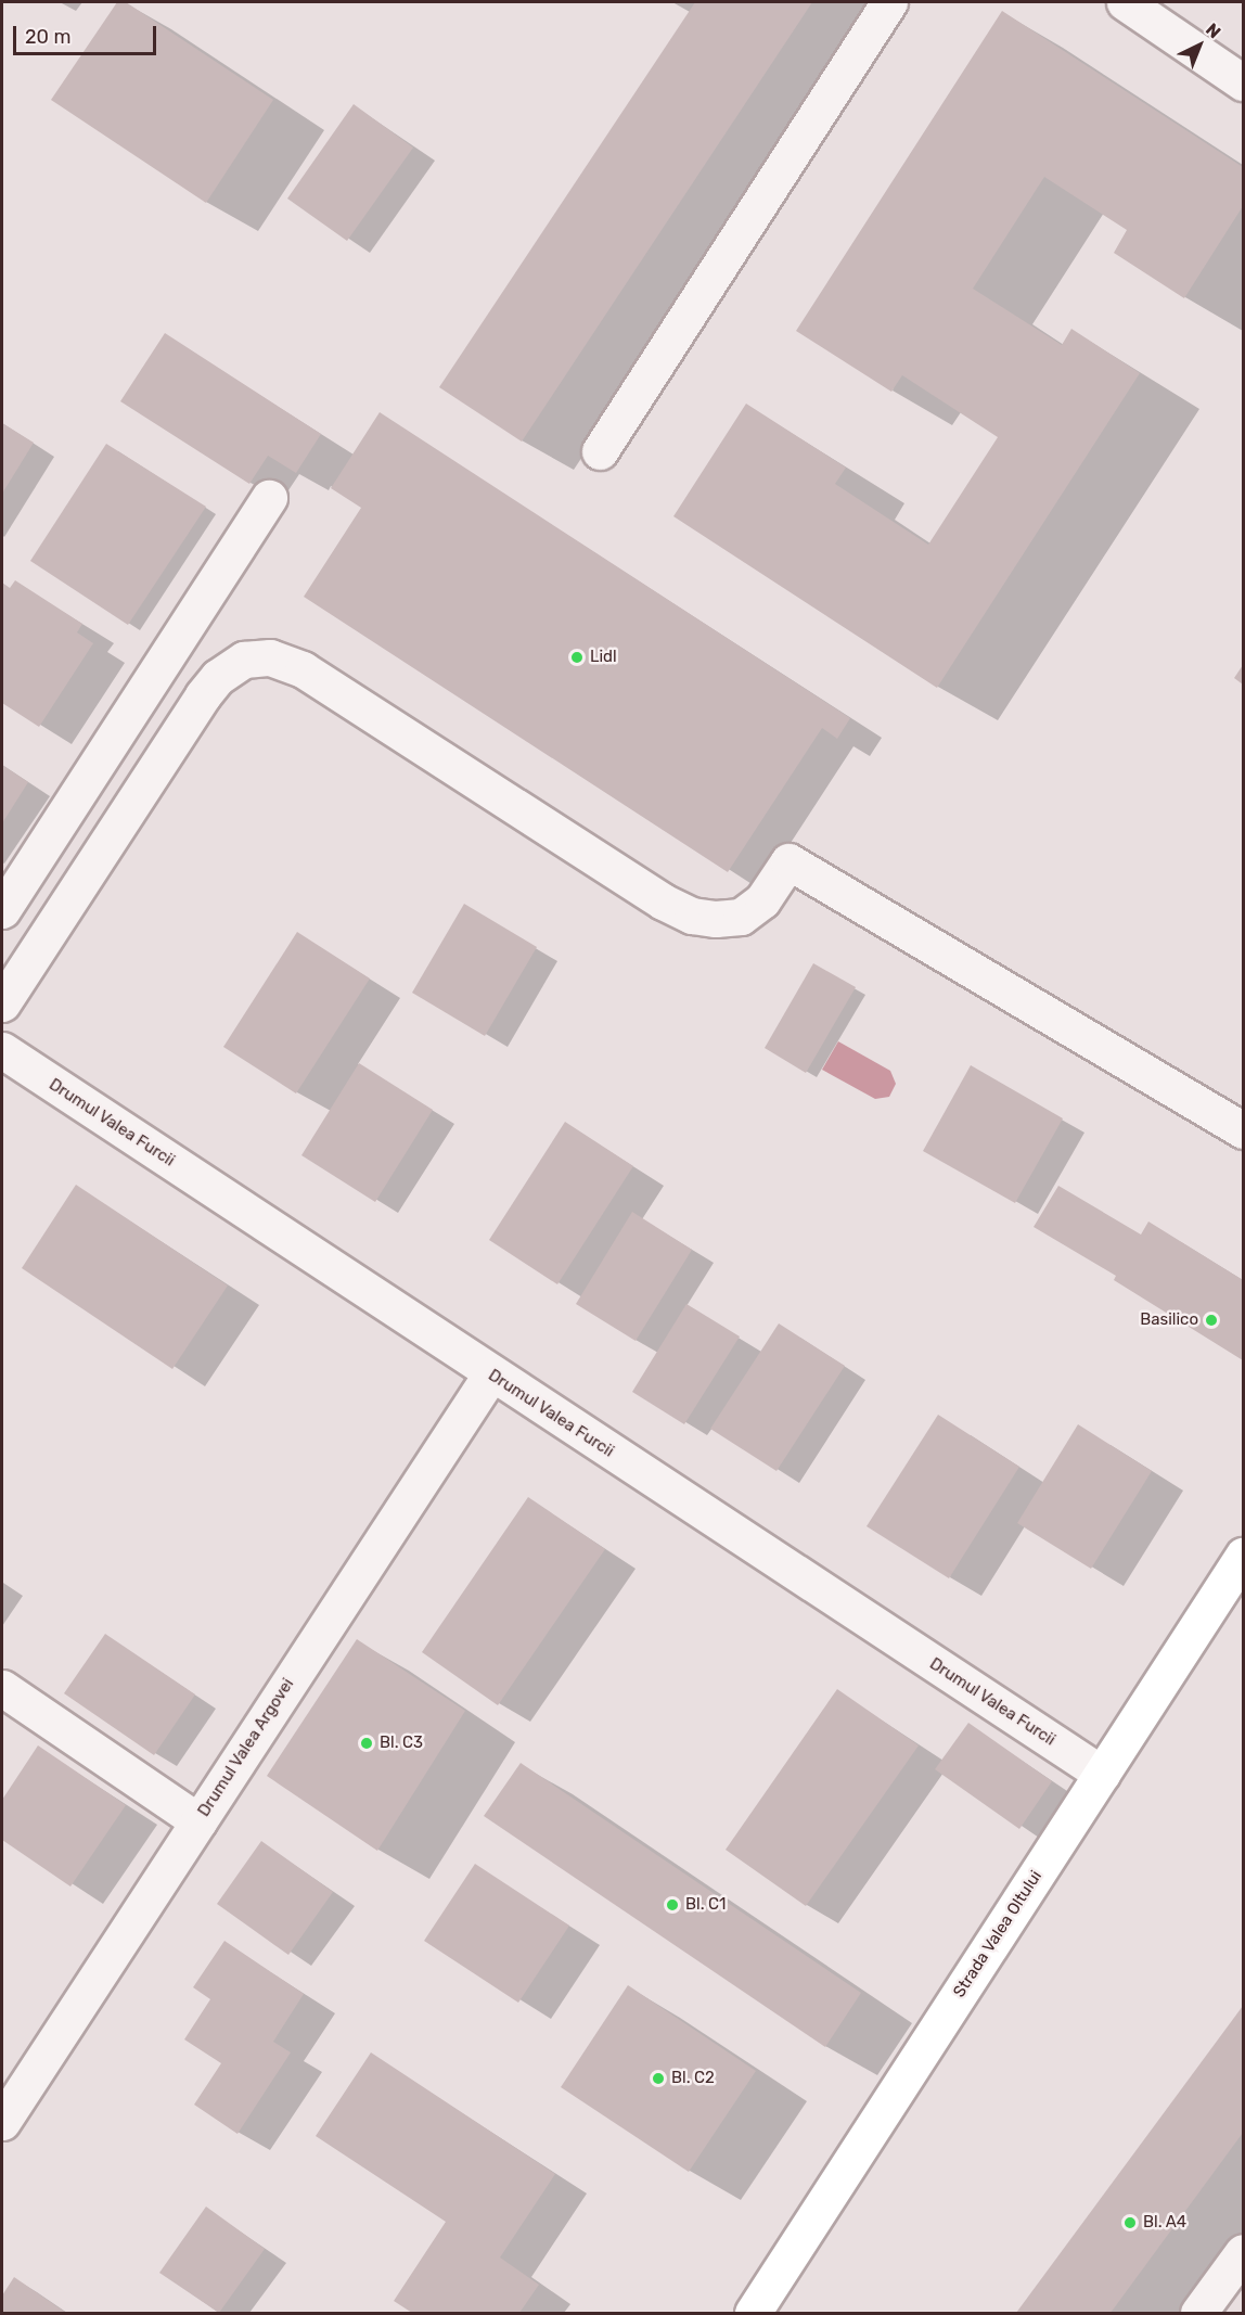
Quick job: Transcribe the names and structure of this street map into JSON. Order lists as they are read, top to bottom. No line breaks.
{"streets":{"main road":["Strada Valea Oltului"],"street":["Drumul Valea Furcii","Drumul Valea Argovei"]},"crossings":[["Drumul Valea Furcii","Drumul Valea Argovei"],["Drumul Valea Furcii","Strada Valea Oltului"]],"places":["Lidl","Basilico","Bl. C3","Bl. C1","Bl. C2","Bl. A4"],"scale_bar":"20 m","north":"top right"}
